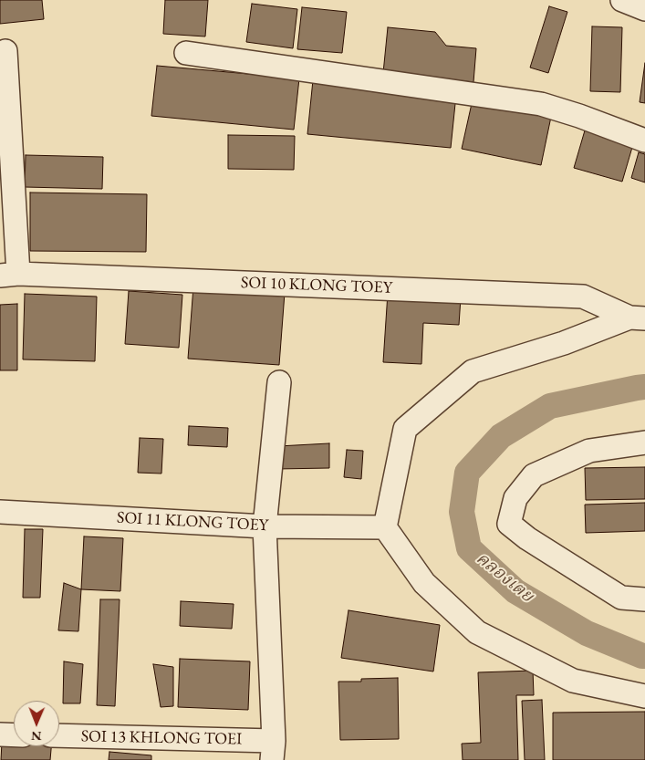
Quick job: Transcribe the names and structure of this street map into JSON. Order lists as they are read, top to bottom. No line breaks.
{"streets":{"street":["SOI 10 KLONG TOEY","SOI 11 KLONG TOEY","SOI 13 KHLONG TOEI"]},"water":["คลองเตย"],"north":"bottom"}
